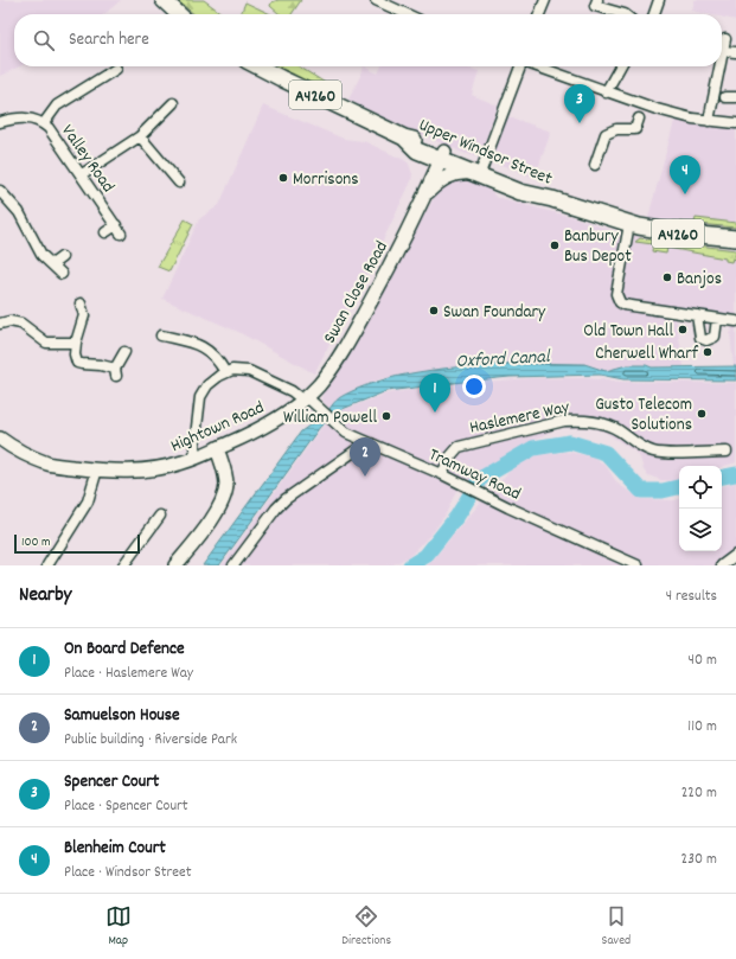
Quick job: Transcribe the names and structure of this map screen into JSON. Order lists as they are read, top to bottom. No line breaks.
{"streets":{"main road":["A4260","Upper Windsor Street"],"street":["Valley Road","Swan Close Road","Haslemere Way","Hightown Road","Tramway Road"]},"crossings":[["A4260","Upper Windsor Street"],["Upper Windsor Street","Swan Close Road"],["Swan Close Road","Hightown Road"],["Swan Close Road","Tramway Road"],["Haslemere Way","Tramway Road"],["Hightown Road","Tramway Road"]],"water":["Oxford Canal"],"places":["Morrisons","Banbury Bus Depot","Banjos","Swan Foundary","Old Town Hall","Cherwell Wharf","Gusto Telecom Solutions","William Powell"],"scale_bar":"100 m","page":{"search":"Search here","pins":["3","4","1","2"],"scale":"100 m","heading":["Nearby","4 results"],"list":[{"mark":"1","name":"On Board Defence","note":"Place · Haslemere Way","value":"40 m"},{"mark":"2","name":"Samuelson House","note":"Public building · Riverside Park","value":"110 m"},{"mark":"3","name":"Spencer Court","note":"Place · Spencer Court","value":"220 m"},{"mark":"4","name":"Blenheim Court","note":"Place · Windsor Street","value":"230 m"}],"nav":["Map","Directions","Saved"]}}
